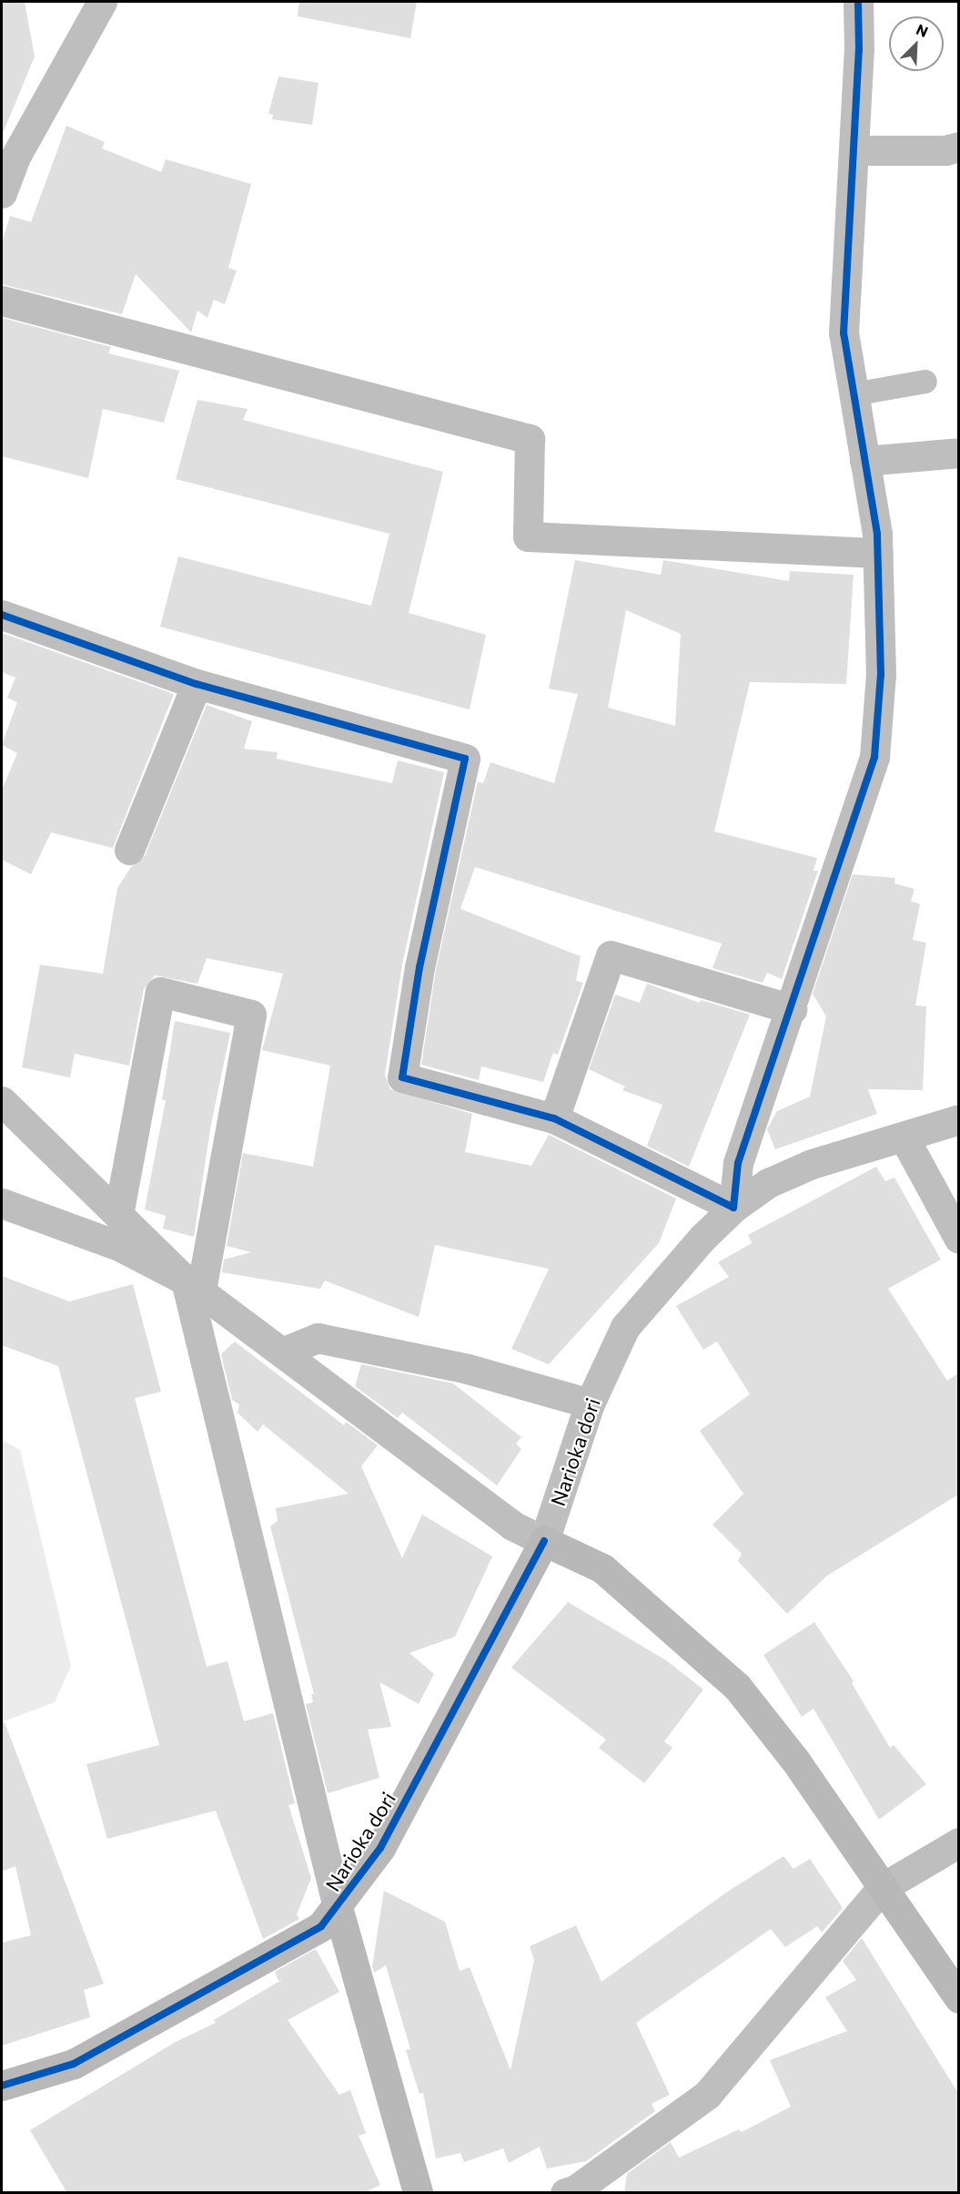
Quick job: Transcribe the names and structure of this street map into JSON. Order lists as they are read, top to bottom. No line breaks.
{"streets":{"street":["Narioka dori"]},"north":"top right"}
